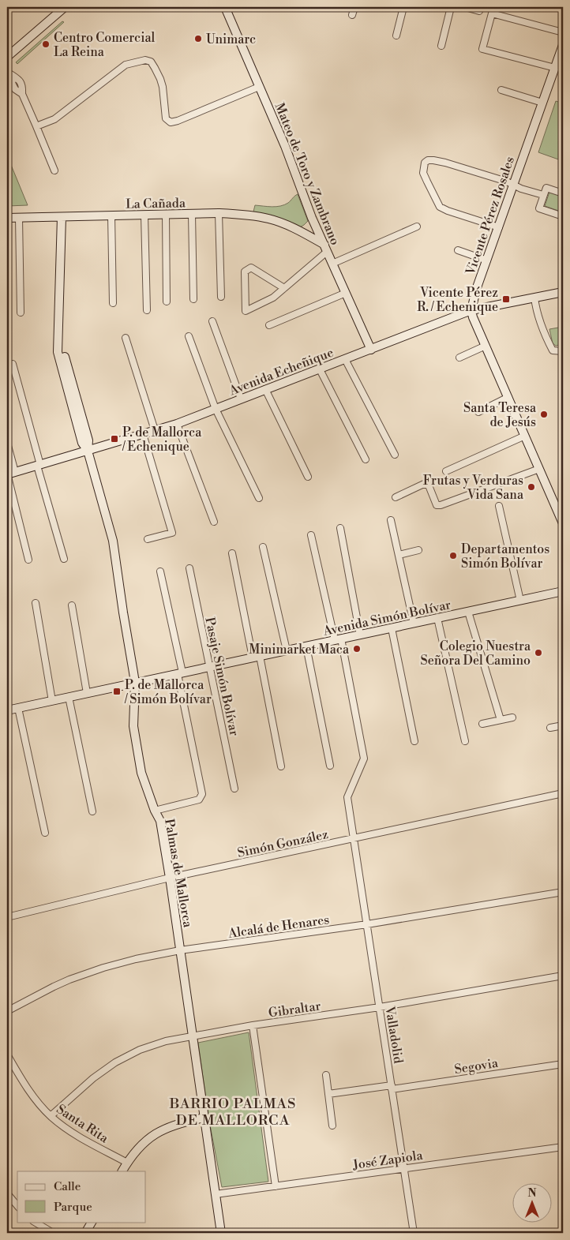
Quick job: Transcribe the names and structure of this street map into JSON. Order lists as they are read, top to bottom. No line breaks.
{"streets":{"street":["Mateo de Toro y Zambrano","La Cañada","Vicente Pérez Rosales","Avenida Echeñique","Avenida Simón Bolívar","Pasaje Simón Bolívar","Simón González","Palmas de Mallorca","Alcalá de Henares","Gibraltar","Valladolid","Segovia","Santa Rita","José Zapiola"]},"crossings":[["Mateo de Toro y Zambrano","La Cañada"],["Mateo de Toro y Zambrano","Avenida Echeñique"],["La Cañada","Palmas de Mallorca"],["Vicente Pérez Rosales","Avenida Echeñique"],["Avenida Echeñique","Palmas de Mallorca"],["Avenida Simón Bolívar","Pasaje Simón Bolívar"],["Avenida Simón Bolívar","Palmas de Mallorca"],["Simón González","Palmas de Mallorca"],["Simón González","Valladolid"],["Palmas de Mallorca","Alcalá de Henares"],["Palmas de Mallorca","Gibraltar"],["Palmas de Mallorca","José Zapiola"],["Alcalá de Henares","Valladolid"],["Gibraltar","Valladolid"],["Gibraltar","Santa Rita"],["Valladolid","Segovia"],["Valladolid","José Zapiola"]],"districts":["BARRIO PALMAS DE MALLORCA"],"places":{"other":["Unimarc","Centro Comercial La Reina","Santa Teresa de Jesús","Frutas y Verduras Vida Sana","Departamentos Simón Bolívar","Minimarket Maca","Colegio Nuestra Señora Del Camino"],"transit":["Vicente Pérez R. / Echenique","P. de Mallorca / Echenique","P. de Mallorca / Simón Bolívar"]},"legend":["Calle","Parque"],"north":"top"}
